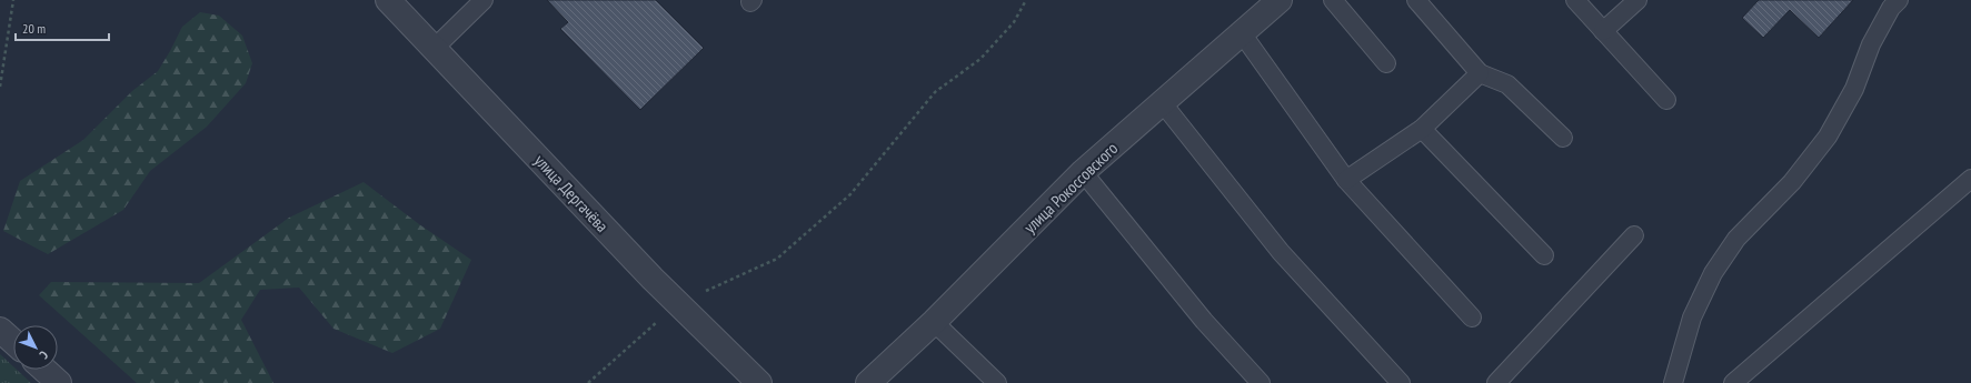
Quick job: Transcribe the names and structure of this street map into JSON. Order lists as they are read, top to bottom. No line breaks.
{"streets":{"street":["улица Рокоссовского","улица Дергачёва"]},"scale_bar":"20 m","north":"bottom right"}
